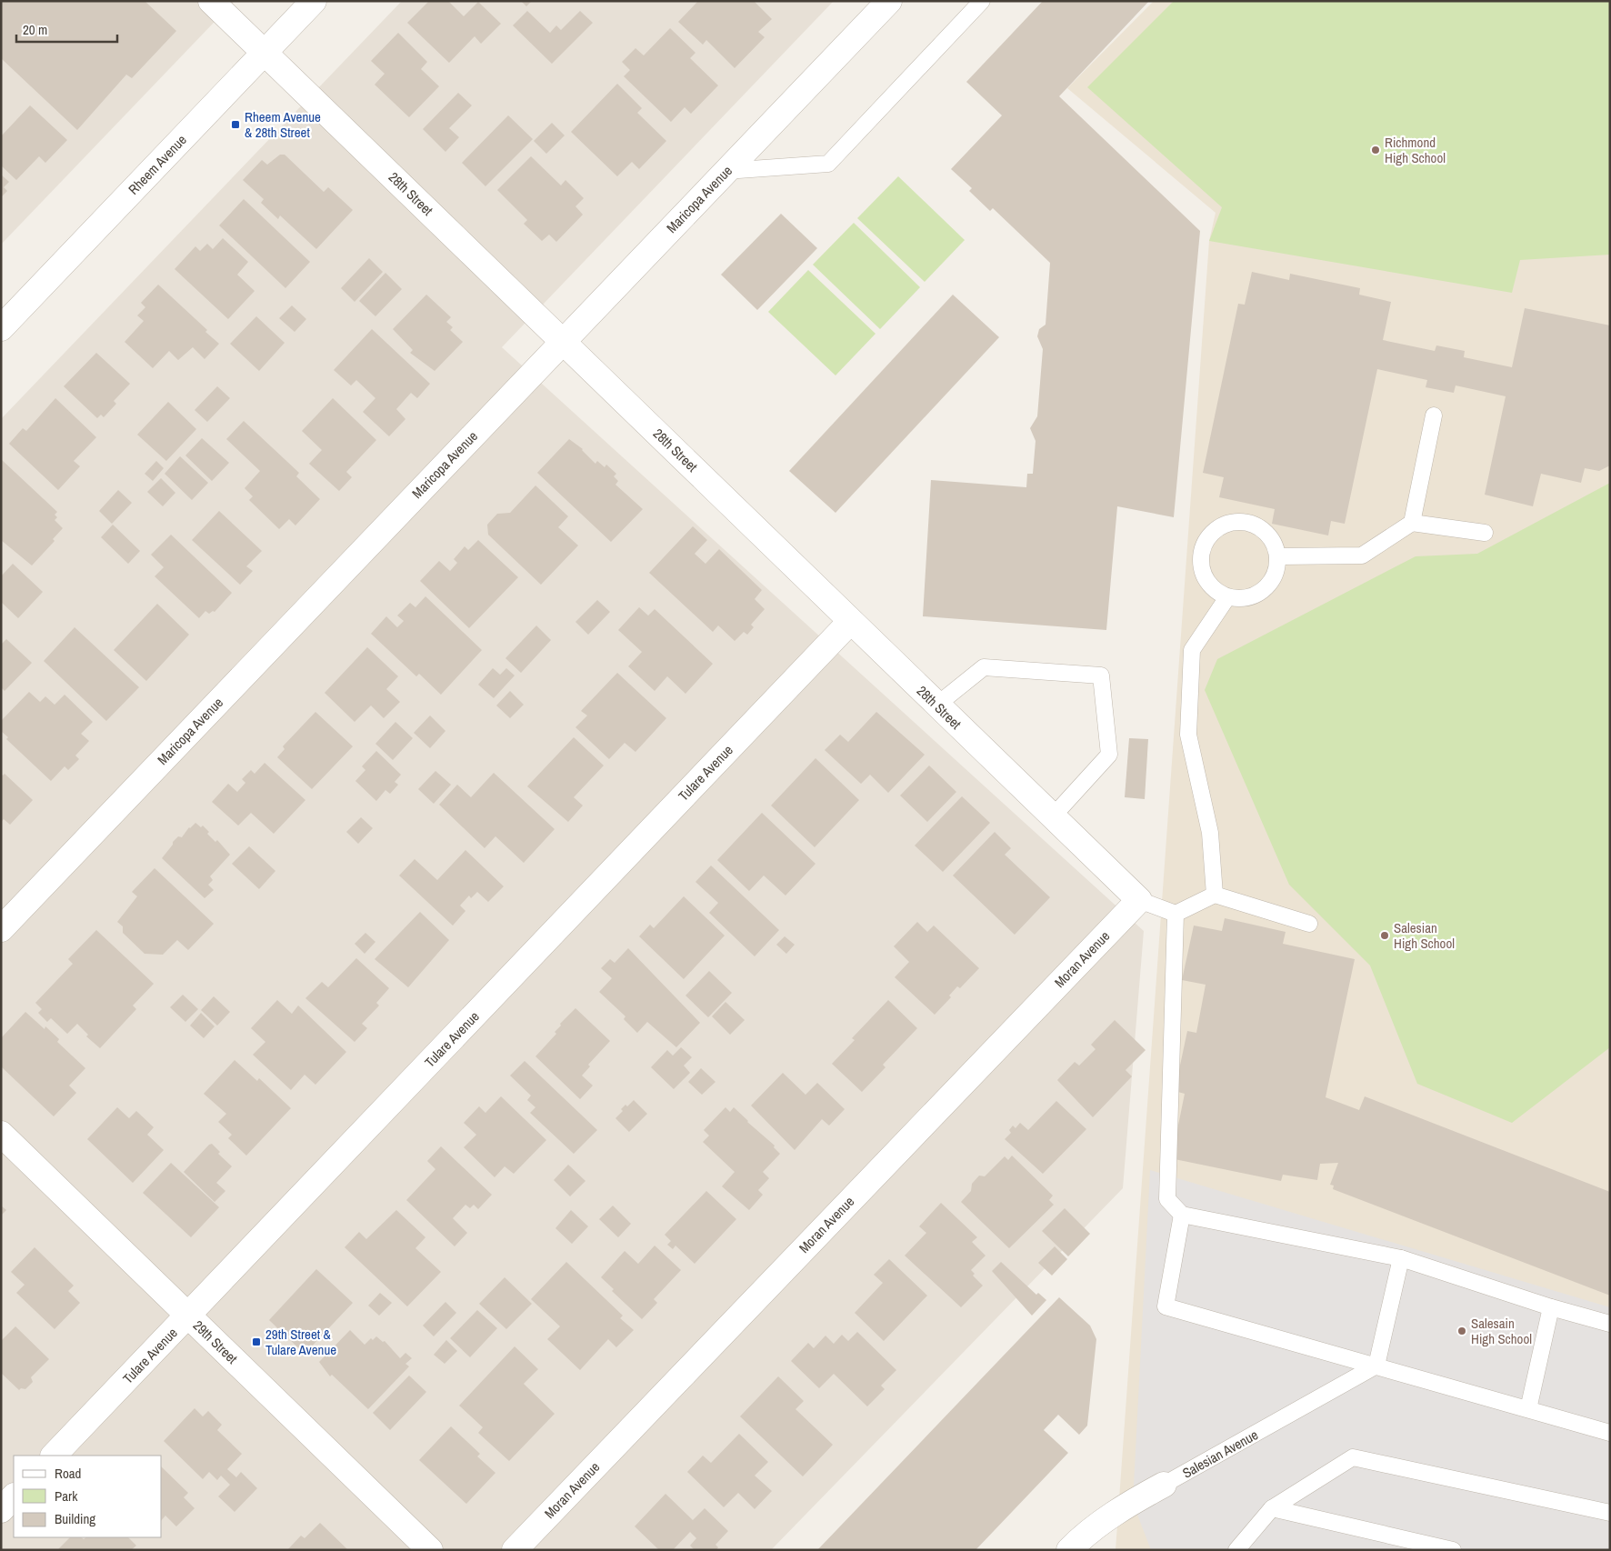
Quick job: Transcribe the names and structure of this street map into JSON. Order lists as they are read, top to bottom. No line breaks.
{"streets":{"street":["Rheem Avenue","28th Street","Maricopa Avenue","Tulare Avenue","Moran Avenue","29th Street","Salesian Avenue"]},"crossings":[["Rheem Avenue","28th Street"],["28th Street","Maricopa Avenue"],["28th Street","Tulare Avenue"],["28th Street","Moran Avenue"],["Tulare Avenue","29th Street"]],"places":{"transit":["Rheem Avenue & 28th Street","29th Street & Tulare Avenue"],"other":["Richmond High School","Salesian High School","Salesain High School"]},"legend":["Road","Park","Building"],"scale_bar":"20 m"}
